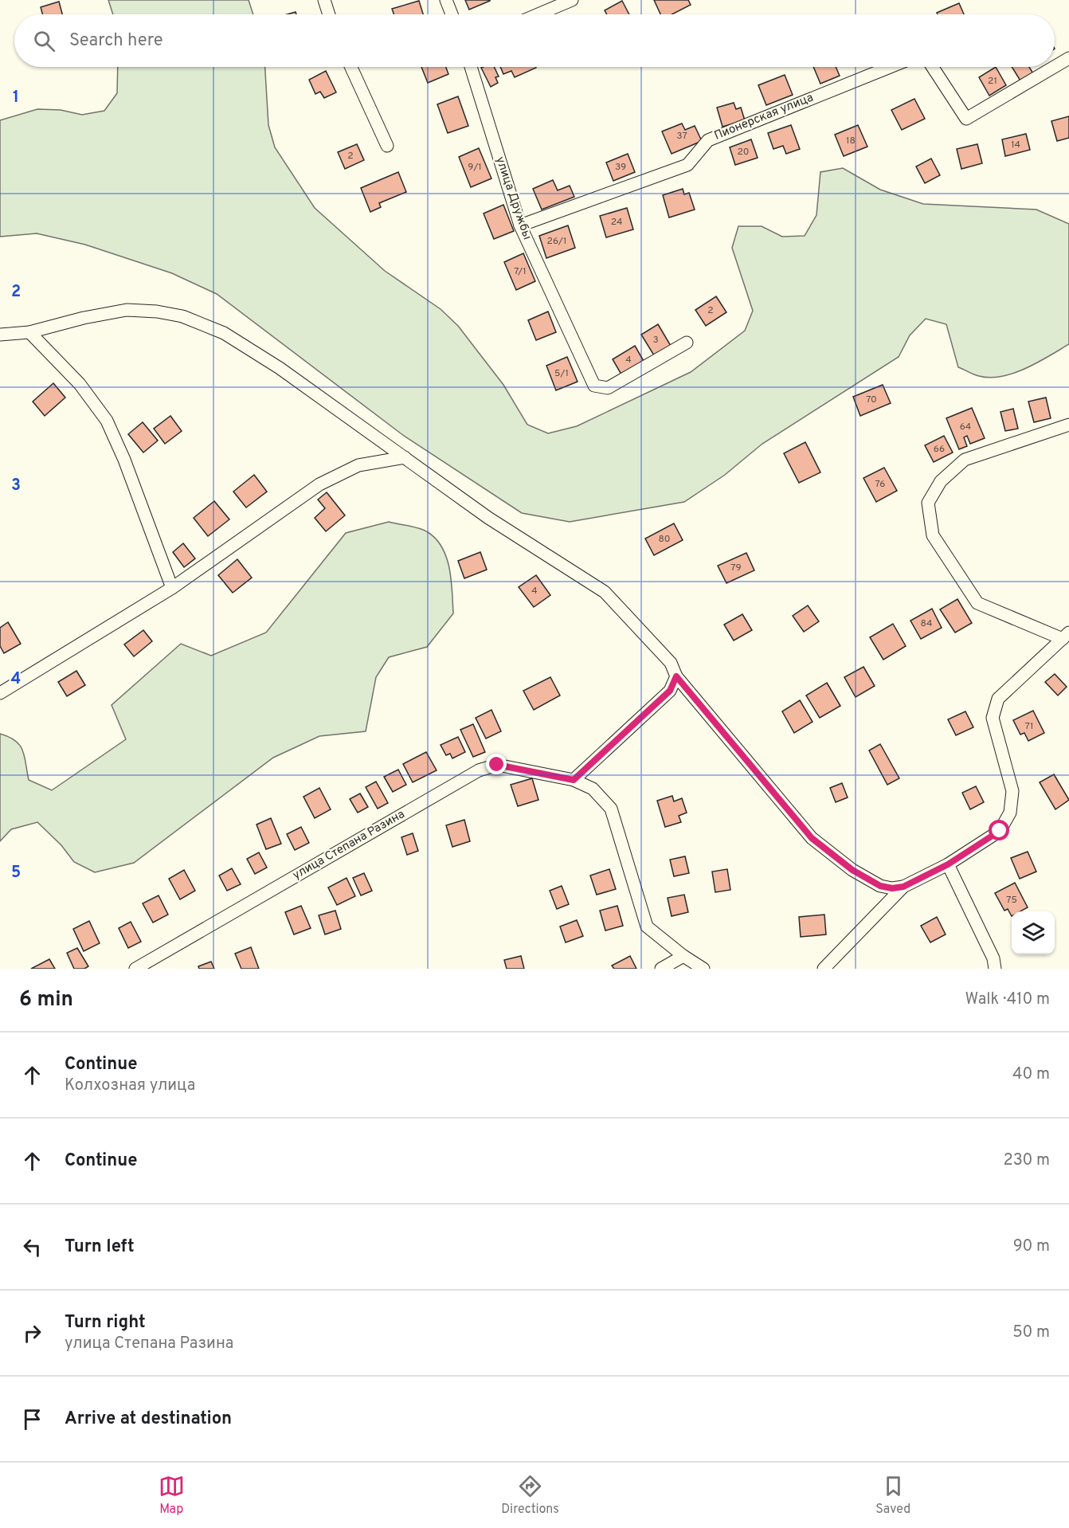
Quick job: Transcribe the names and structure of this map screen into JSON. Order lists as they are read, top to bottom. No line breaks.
{"streets":{"street":["Пионерская улица","улица Дружбы","улица Степана Разина"]},"crossings":[["Пионерская улица","улица Дружбы"]],"house_numbers":["21","37","18","14","20","2","9/1","39","24","26/1","7/1","2","3","4","5/1","70","64","66","76","80","79","4","84","71","75"],"page":{"search":"Search here","heading":["6 min","Walk · 410 m"],"list":[["Continue","Колхозная улица","40 m"],["Continue","230 m"],["Turn left","90 m"],["Turn right","улица Степана Разина","50 m"],"Arrive at destination"],"nav":["Map","Directions","Saved"]},"grid":{"rows":["1","2","3","4","5"]}}
